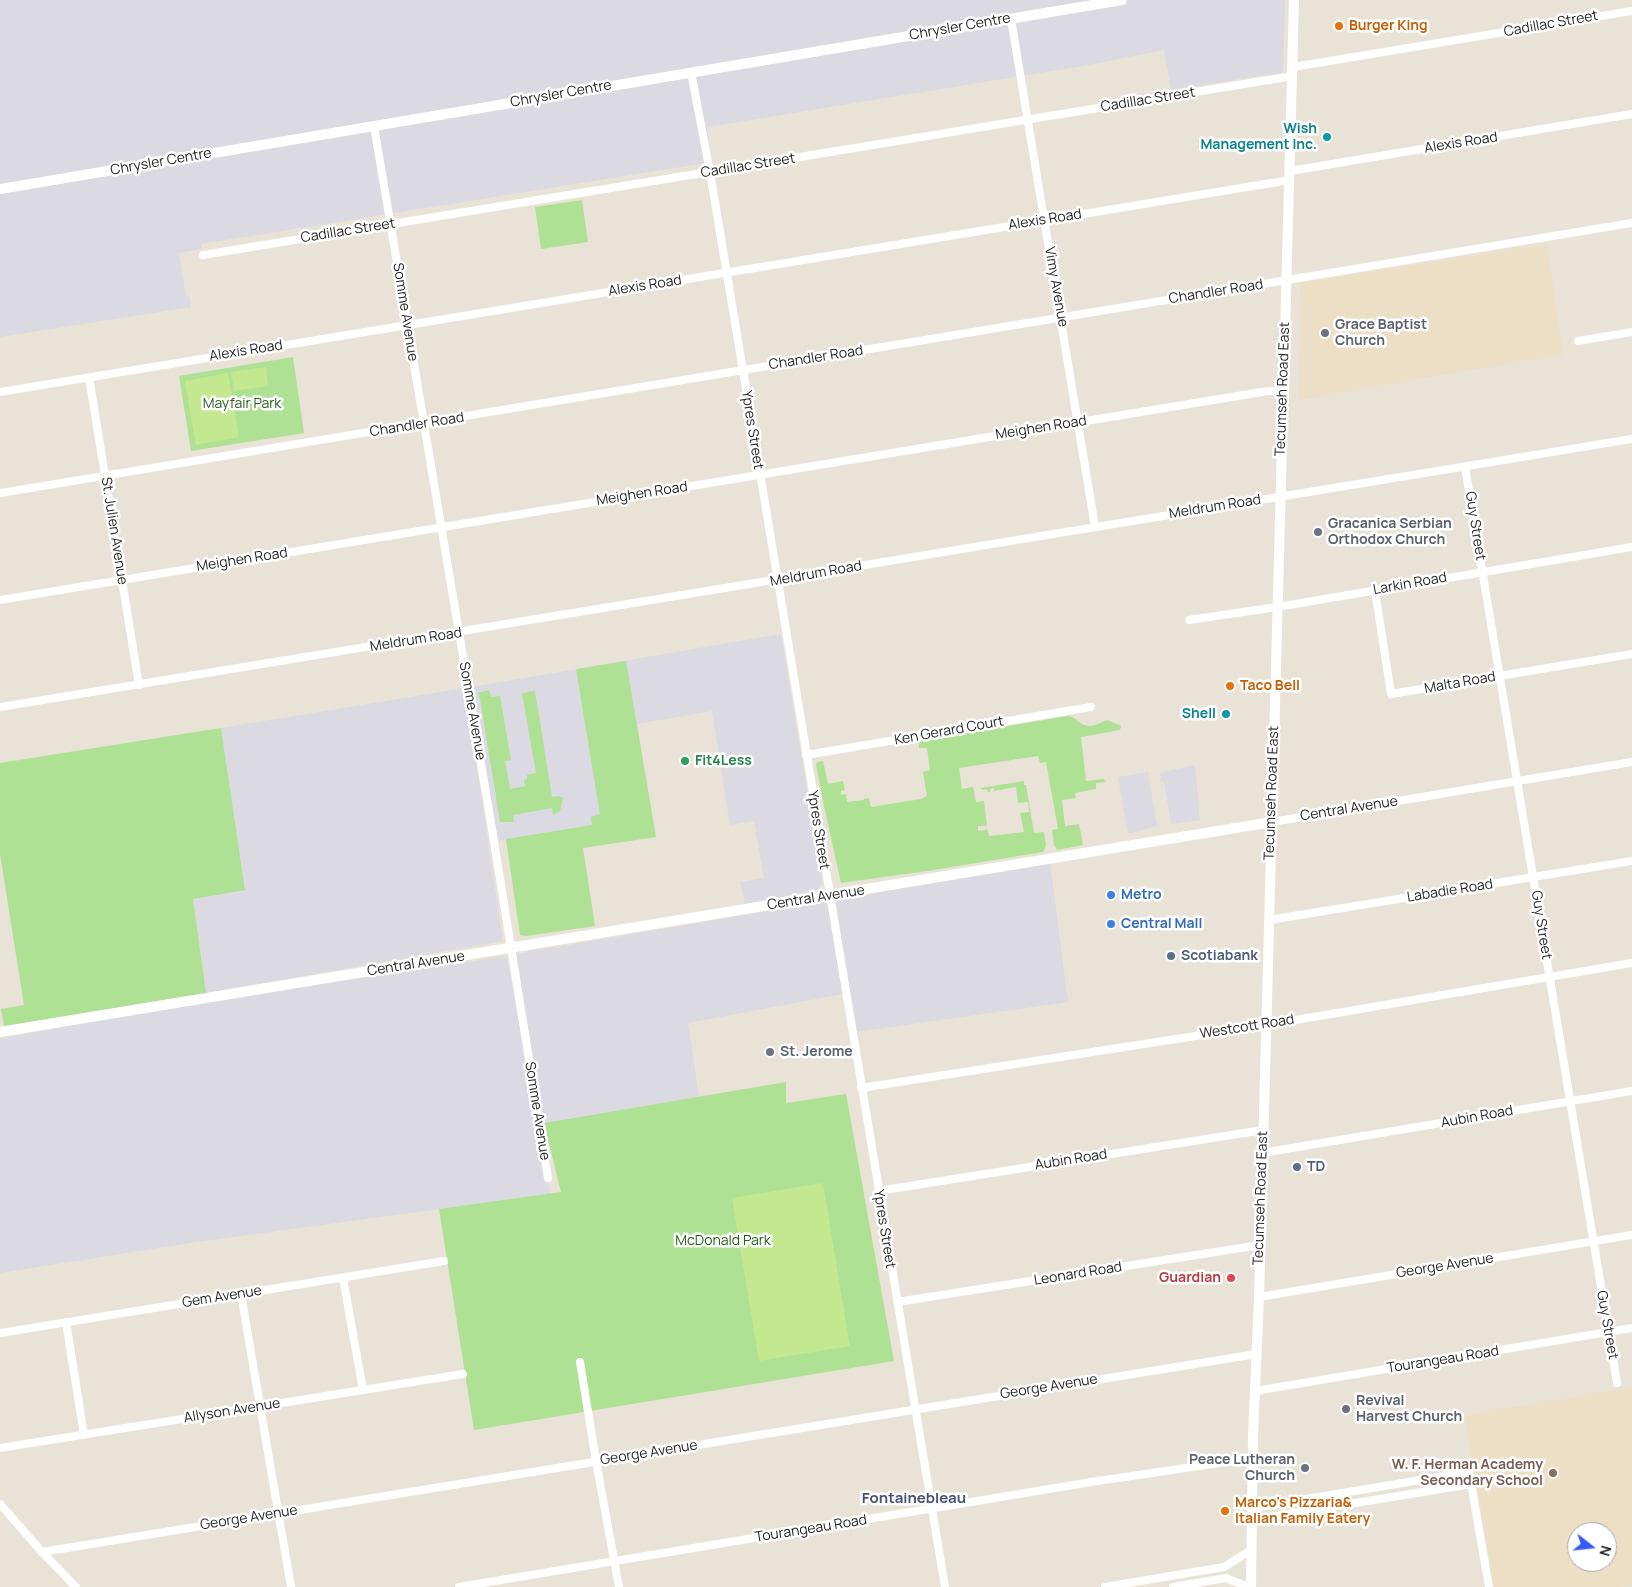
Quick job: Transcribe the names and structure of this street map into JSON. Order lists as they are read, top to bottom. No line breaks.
{"streets":{"street":["Cadillac Street","Chrysler Centre","Alexis Road","Vimy Avenue","Chandler Road","Somme Avenue","Tecumseh Road East","Meighen Road","Ypres Street","Meldrum Road","Guy Street","St. Julien Avenue","Larkin Road","Malta Road","Ken Gerard Court","Central Avenue","Labadie Road","Westcott Road","Aubin Road","George Avenue","Leonard Road","Gem Avenue","Tourangeau Road","Allyson Avenue"]},"crossings":[["Cadillac Street","Vimy Avenue"],["Cadillac Street","Somme Avenue"],["Cadillac Street","Tecumseh Road East"],["Cadillac Street","Ypres Street"],["Chrysler Centre","Vimy Avenue"],["Chrysler Centre","Somme Avenue"],["Chrysler Centre","Ypres Street"],["Alexis Road","Vimy Avenue"],["Alexis Road","Somme Avenue"],["Alexis Road","Tecumseh Road East"],["Alexis Road","Ypres Street"],["Alexis Road","St. Julien Avenue"],["Vimy Avenue","Chandler Road"],["Vimy Avenue","Meighen Road"],["Vimy Avenue","Meldrum Road"],["Chandler Road","Somme Avenue"],["Chandler Road","Tecumseh Road East"],["Chandler Road","Ypres Street"],["Chandler Road","St. Julien Avenue"],["Somme Avenue","Meighen Road"],["Somme Avenue","Meldrum Road"],["Somme Avenue","Central Avenue"],["Tecumseh Road East","Meighen Road"],["Tecumseh Road East","Meldrum Road"],["Tecumseh Road East","Larkin Road"],["Tecumseh Road East","Central Avenue"],["Tecumseh Road East","Labadie Road"],["Tecumseh Road East","Westcott Road"],["Tecumseh Road East","Aubin Road"],["Tecumseh Road East","George Avenue"],["Tecumseh Road East","Leonard Road"],["Tecumseh Road East","Tourangeau Road"],["Meighen Road","Ypres Street"],["Meighen Road","St. Julien Avenue"],["Ypres Street","Meldrum Road"],["Ypres Street","Ken Gerard Court"],["Ypres Street","Central Avenue"],["Ypres Street","Westcott Road"],["Ypres Street","Aubin Road"],["Ypres Street","George Avenue"],["Ypres Street","Leonard Road"],["Ypres Street","Tourangeau Road"],["Meldrum Road","Guy Street"],["Meldrum Road","St. Julien Avenue"],["Guy Street","Larkin Road"],["Guy Street","Malta Road"],["Guy Street","Central Avenue"],["Guy Street","Labadie Road"],["Guy Street","Westcott Road"],["Guy Street","Aubin Road"],["Guy Street","George Avenue"],["Guy Street","Tourangeau Road"],["Larkin Road","Malta Road"]],"districts":["Fontainebleau"],"parks":["Mayfair Park","McDonald Park"],"places":["Burger King","Wish Management Inc.","Grace Baptist Church","Gracanica Serbian Orthodox Church","Taco Bell","Shell","Fit4Less","Metro","Central Mall","Scotiabank","St. Jerome","TD","Guardian","Revival Harvest Church","Peace Lutheran Church","W. F. Herman Academy Secondary School","Marco's Pizzaria& Italian Family Eatery"],"north":"right"}
